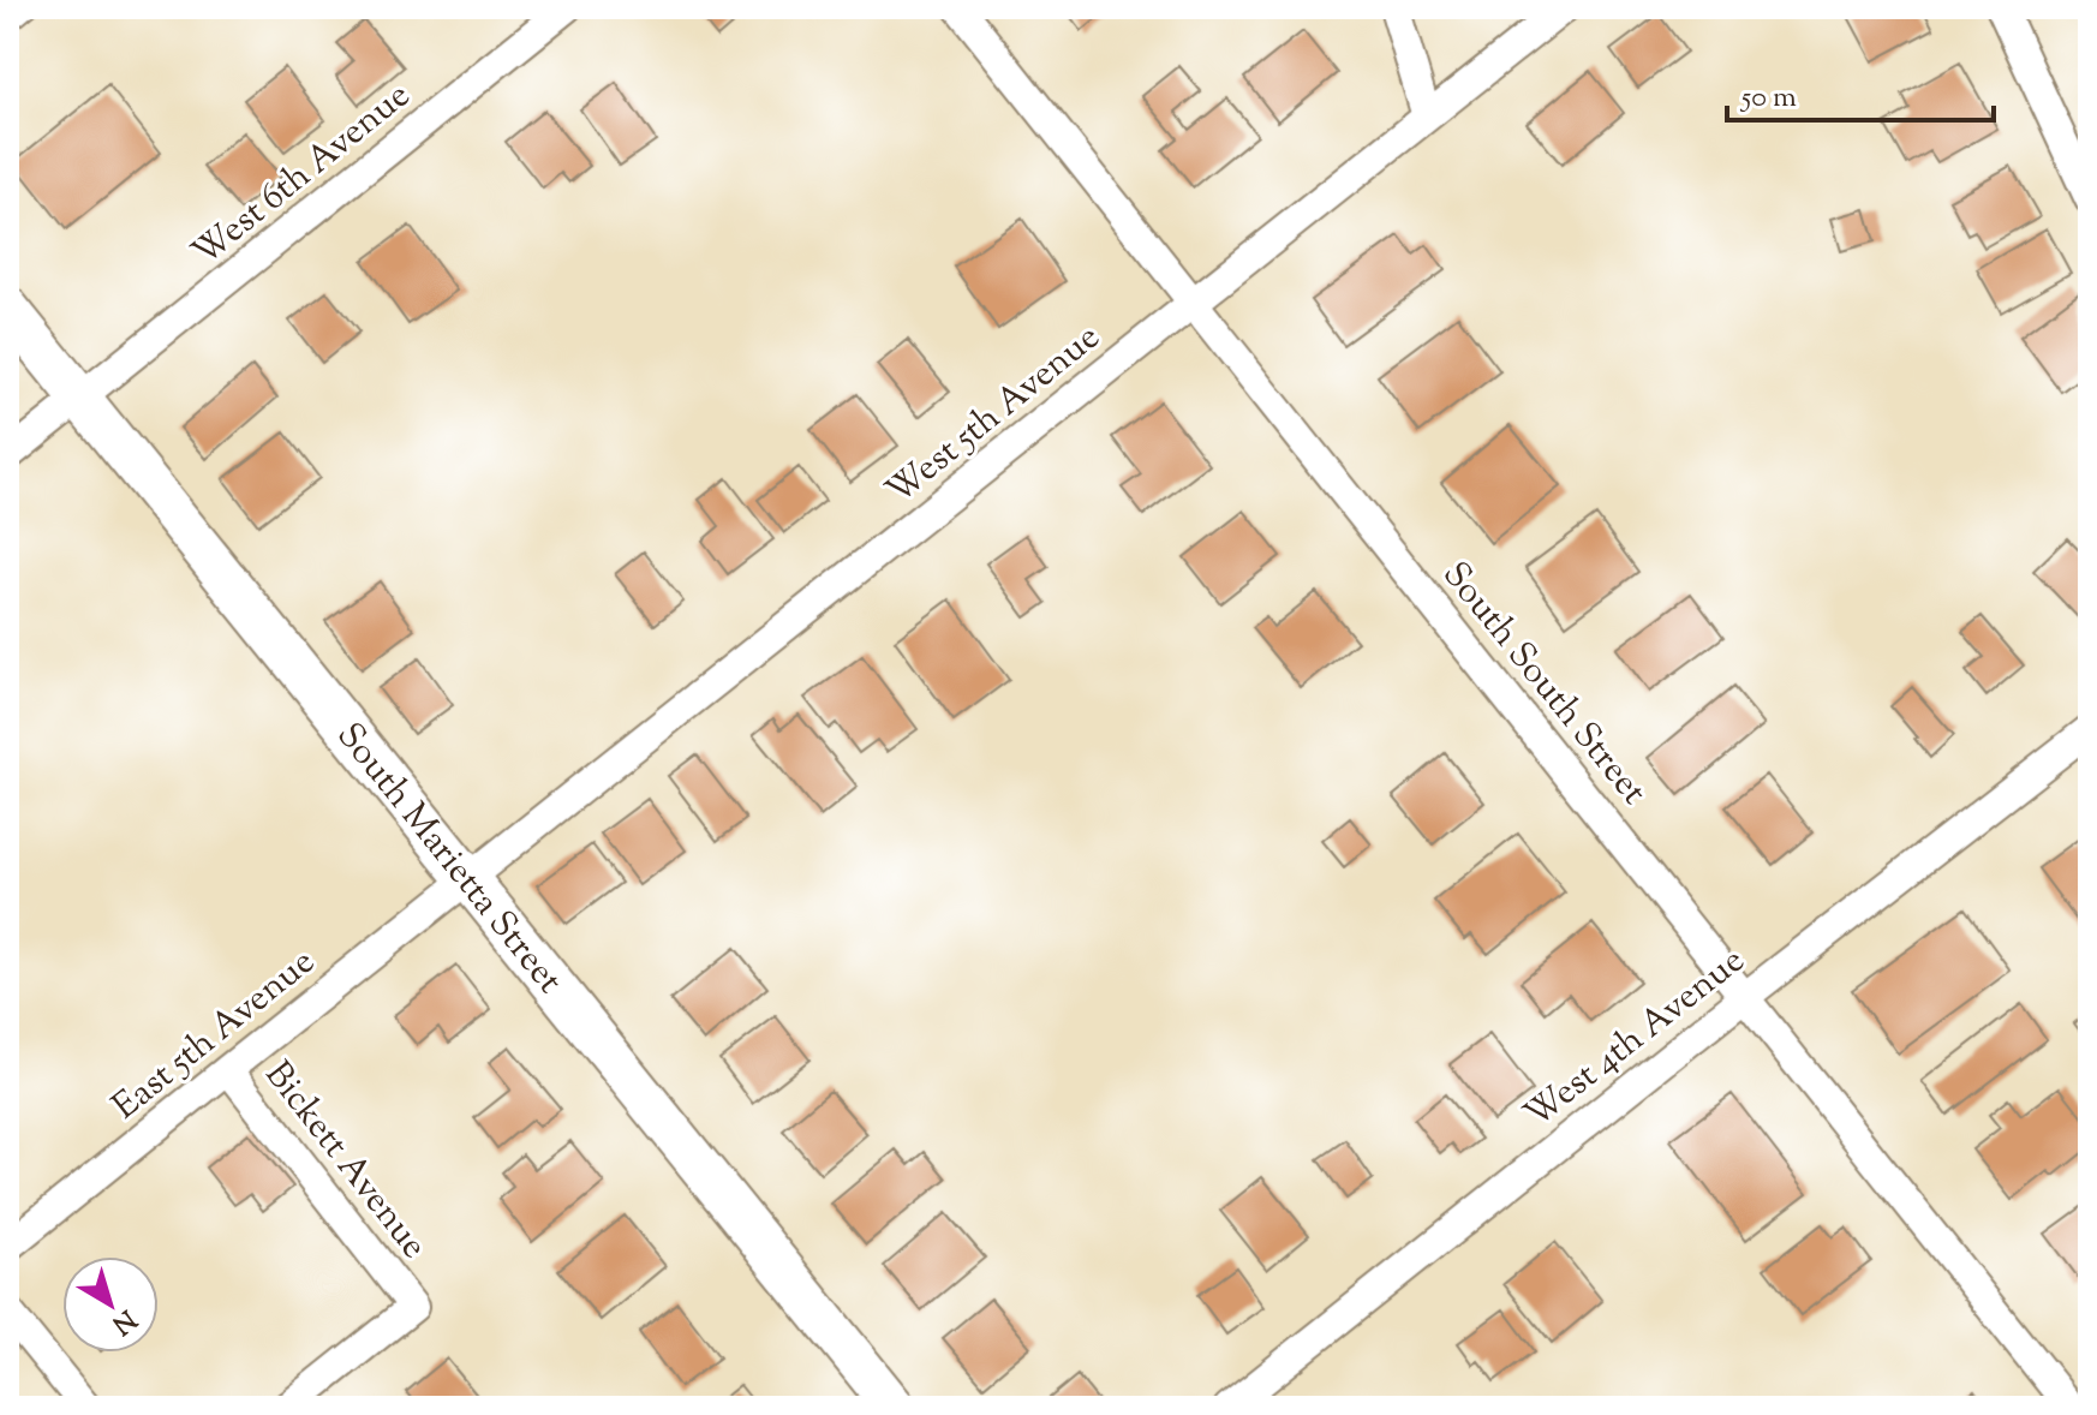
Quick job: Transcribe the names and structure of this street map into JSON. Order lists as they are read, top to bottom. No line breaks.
{"streets":{"main road":["South Marietta Street"],"street":["West 6th Avenue","West 5th Avenue","South South Street","East 5th Avenue","West 4th Avenue","Bickett Avenue"]},"crossings":[["West 6th Avenue","South Marietta Street"],["West 5th Avenue","South South Street"],["West 5th Avenue","South Marietta Street"],["West 5th Avenue","East 5th Avenue"],["South South Street","West 4th Avenue"],["South Marietta Street","East 5th Avenue"],["East 5th Avenue","Bickett Avenue"]],"scale_bar":"50 m","north":"bottom right"}
